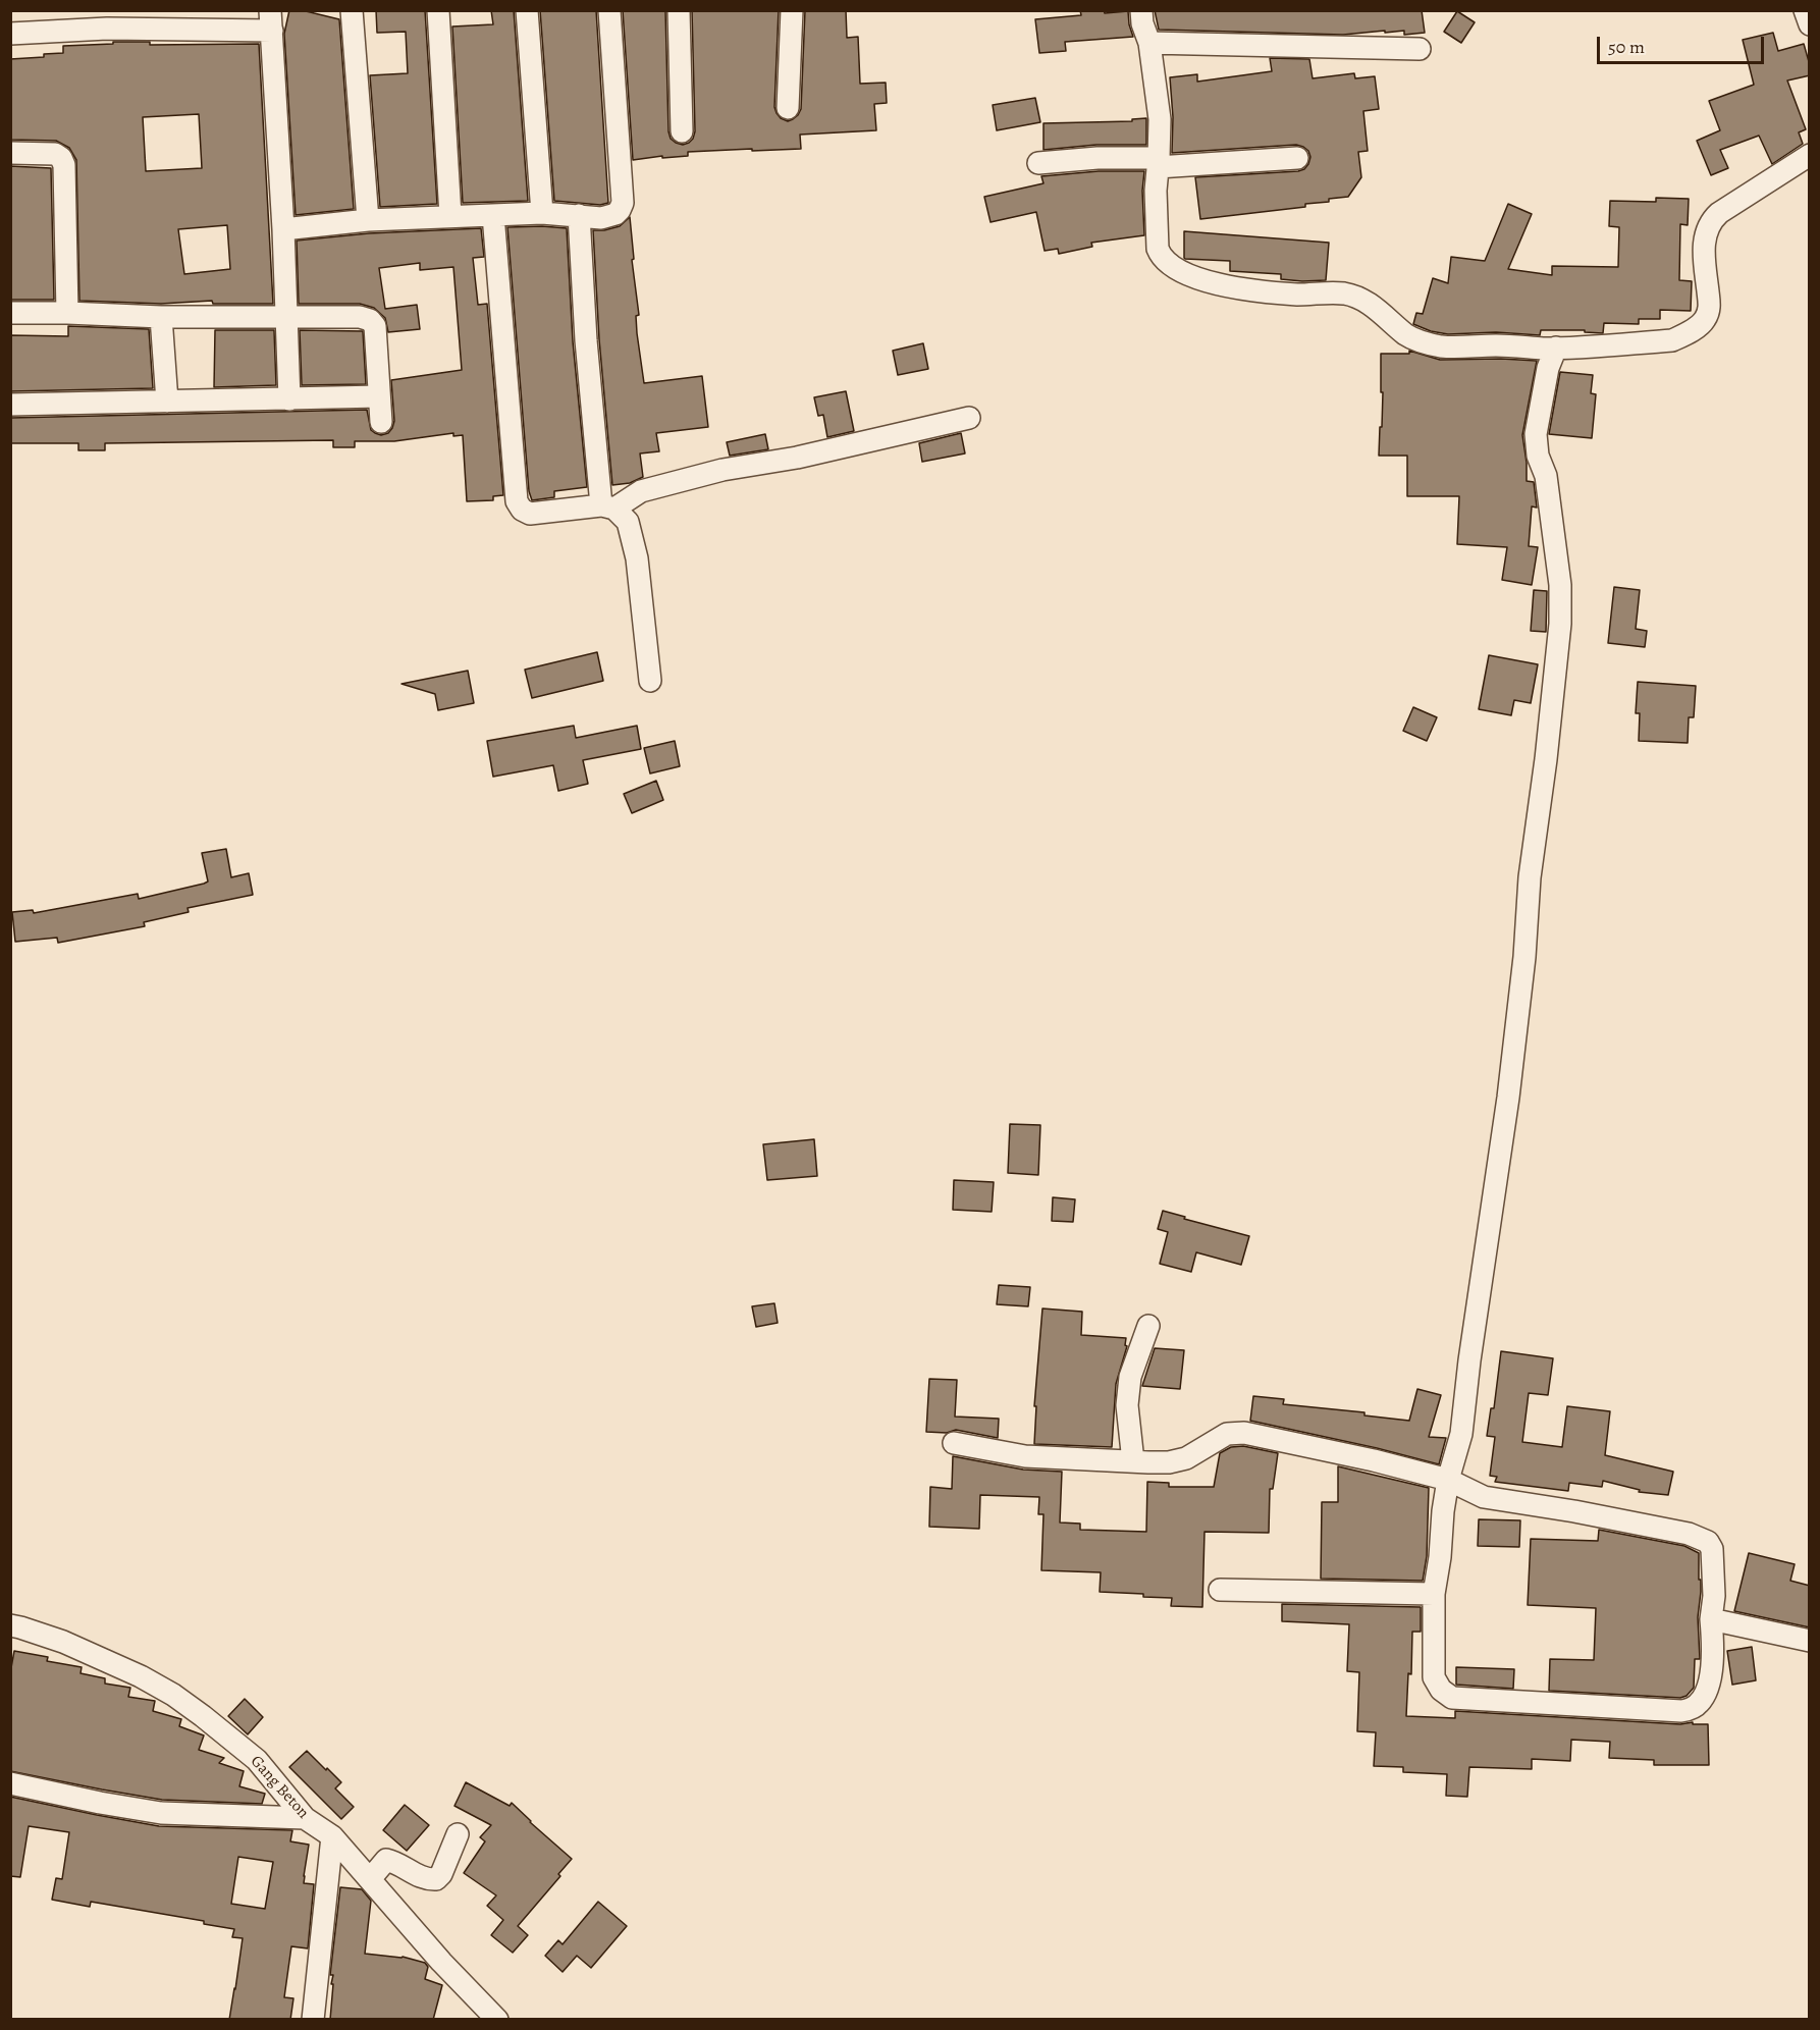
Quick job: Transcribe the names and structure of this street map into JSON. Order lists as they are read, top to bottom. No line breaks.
{"streets":{"street":["Gang Beton"]},"scale_bar":"50 m"}
